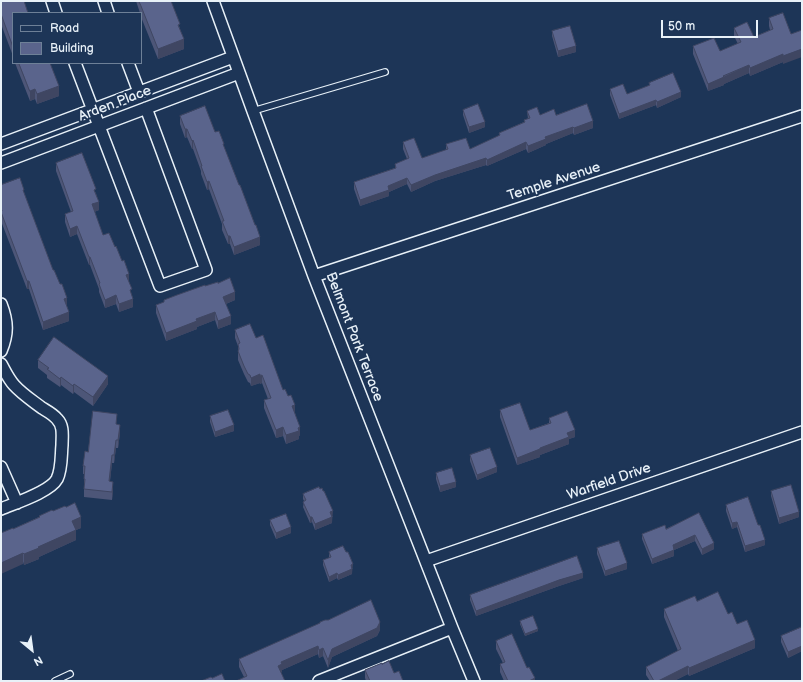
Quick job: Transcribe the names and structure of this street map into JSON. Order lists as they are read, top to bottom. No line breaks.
{"streets":{"street":["Arden Place","Temple Avenue","Belmont Park Terrace","Warfield Drive"]},"crossings":[["Arden Place","Belmont Park Terrace"],["Temple Avenue","Belmont Park Terrace"],["Belmont Park Terrace","Warfield Drive"]],"legend":["Road","Building"],"scale_bar":"50 m","north":"bottom right"}
